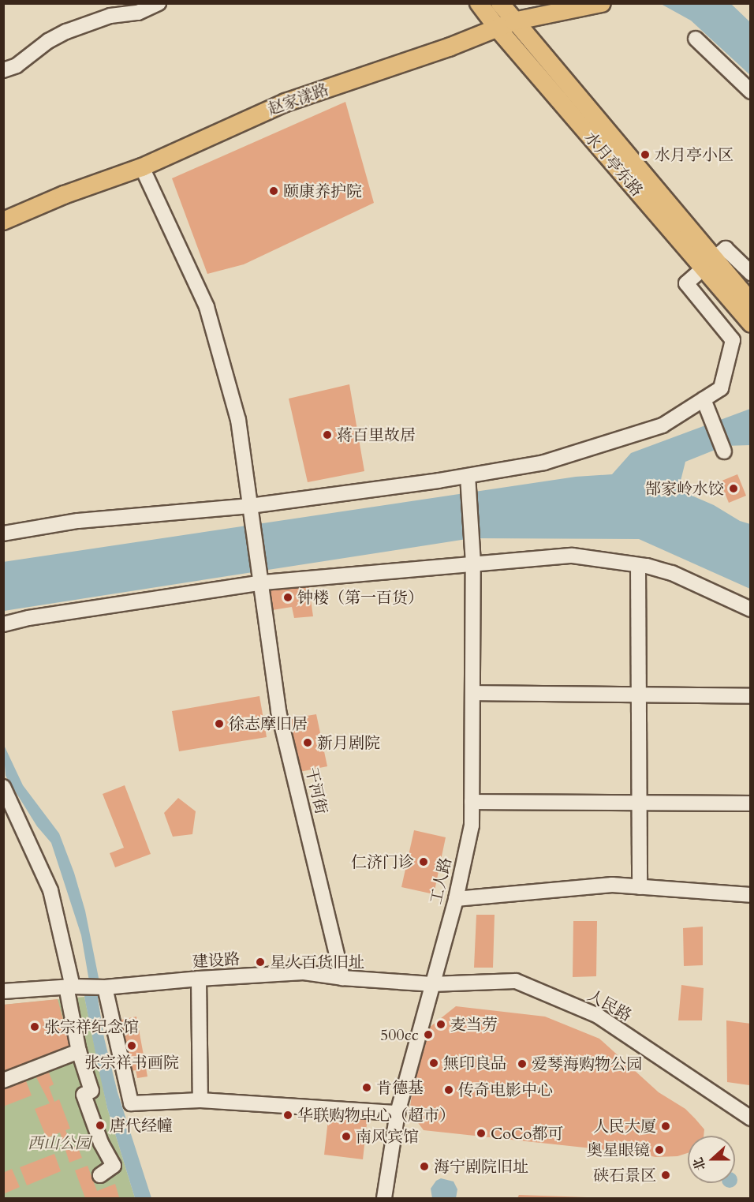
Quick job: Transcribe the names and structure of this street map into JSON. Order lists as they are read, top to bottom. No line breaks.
{"streets":{"main road":["赵家漾路","水月亭东路"],"street":["干河街","工人路","建设路","人民路"]},"crossings":[["赵家漾路","水月亭东路"],["赵家漾路","干河街"],["干河街","建设路"],["工人路","建设路"],["工人路","人民路"],["建设路","人民路"]],"parks":["西山公园"],"places":["水月亭小区","颐康养护院","蒋百里故居","郜家岭水饺","钟楼（第一百货）","徐志摩旧居","新月剧院","仁济门诊","星火百货旧址","麦当劳","张宗祥纪念馆","500cc","张宗祥书画院","無印良品","爱琴海购物公园","肯德基","传奇电影中心","华联购物中心（超市）","唐代经幢","人民大厦","CoCo都可","南风宾馆","奥星眼镜","海宁剧院旧址","硖石景区"],"north":"left"}
